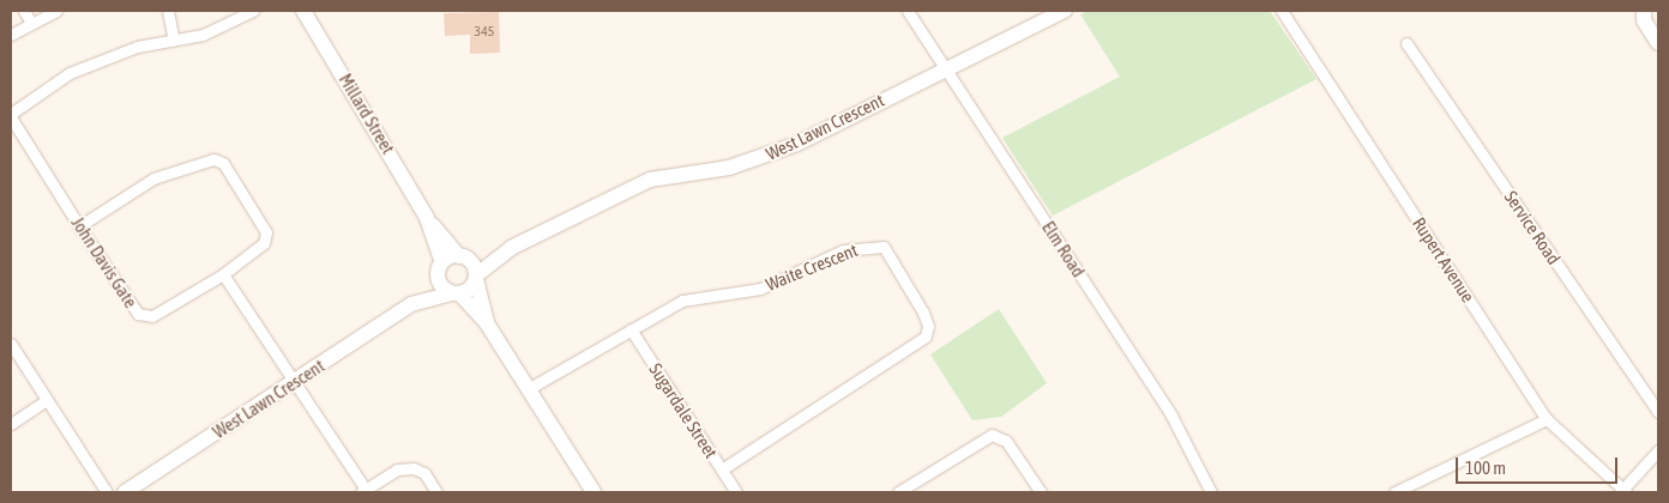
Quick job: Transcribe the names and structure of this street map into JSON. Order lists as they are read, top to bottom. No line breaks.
{"streets":{"street":["Millard Street","West Lawn Crescent","Service Road","Elm Road","Rupert Avenue","John Davis Gate","Waite Crescent","Sugardale Street"]},"crossings":[["Millard Street","West Lawn Crescent"],["West Lawn Crescent","Elm Road"],["Waite Crescent","Sugardale Street"]],"house_numbers":["345"],"scale_bar":"100 m"}
